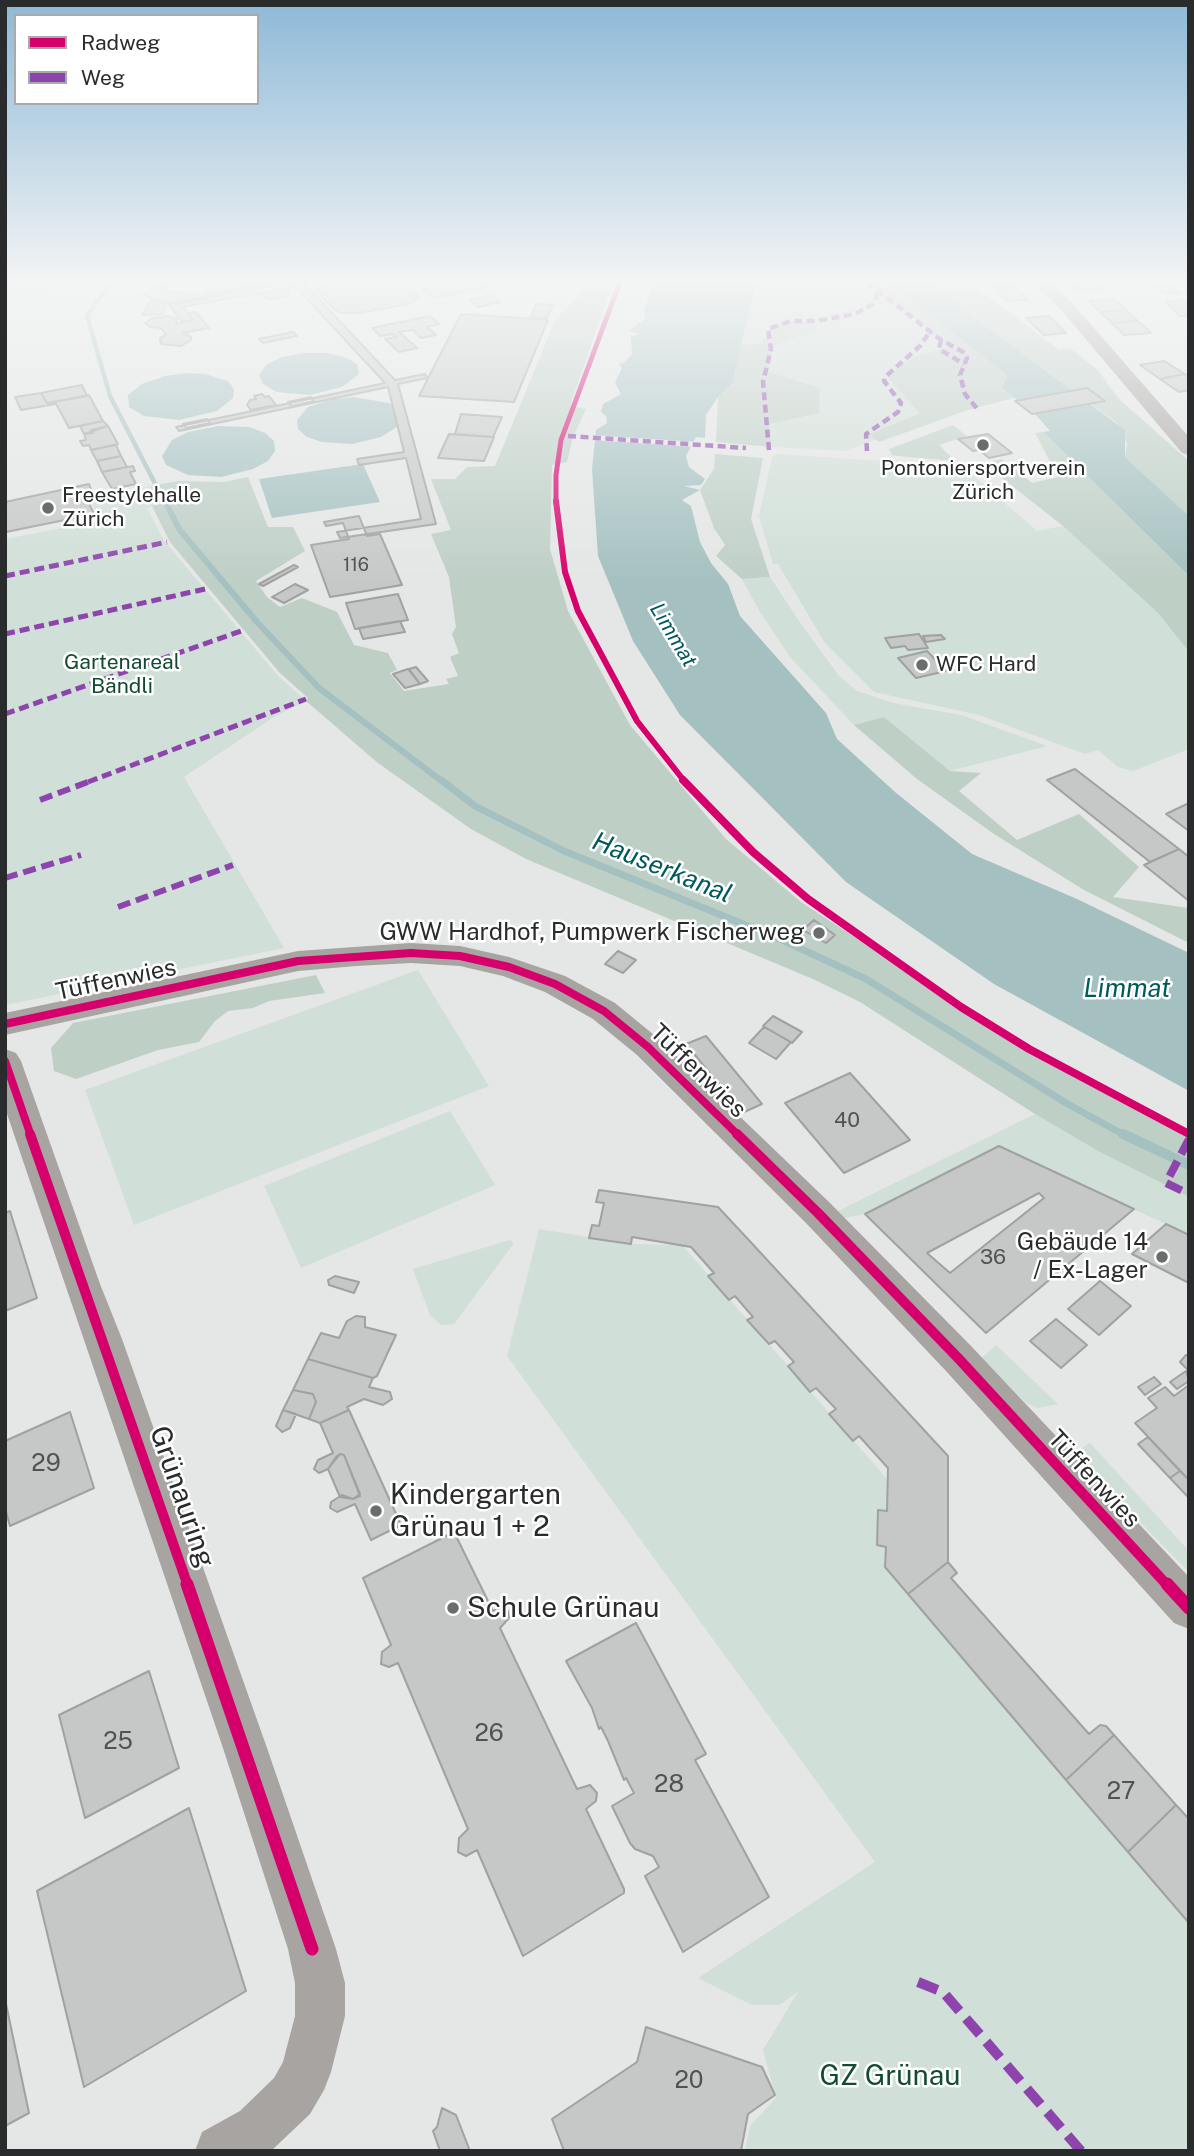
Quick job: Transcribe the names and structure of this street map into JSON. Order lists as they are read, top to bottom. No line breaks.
{"streets":{"street":["Tüffenwies","Grünauring"]},"water":["Limmat","Hauserkanal"],"parks":["Gartenareal Bändli","GZ Grünau"],"places":["Pontoniersportverein Zürich","Freestylehalle Zürich","WFC Hard","GWW Hardhof, Pumpwerk Fischerweg","Gebäude 14 / Ex-Lager","Kindergarten Grünau 1 + 2","Schule Grünau"],"house_numbers":["116","40","36","29","26","25","28","27","20"],"legend":["Radweg","Weg"]}
